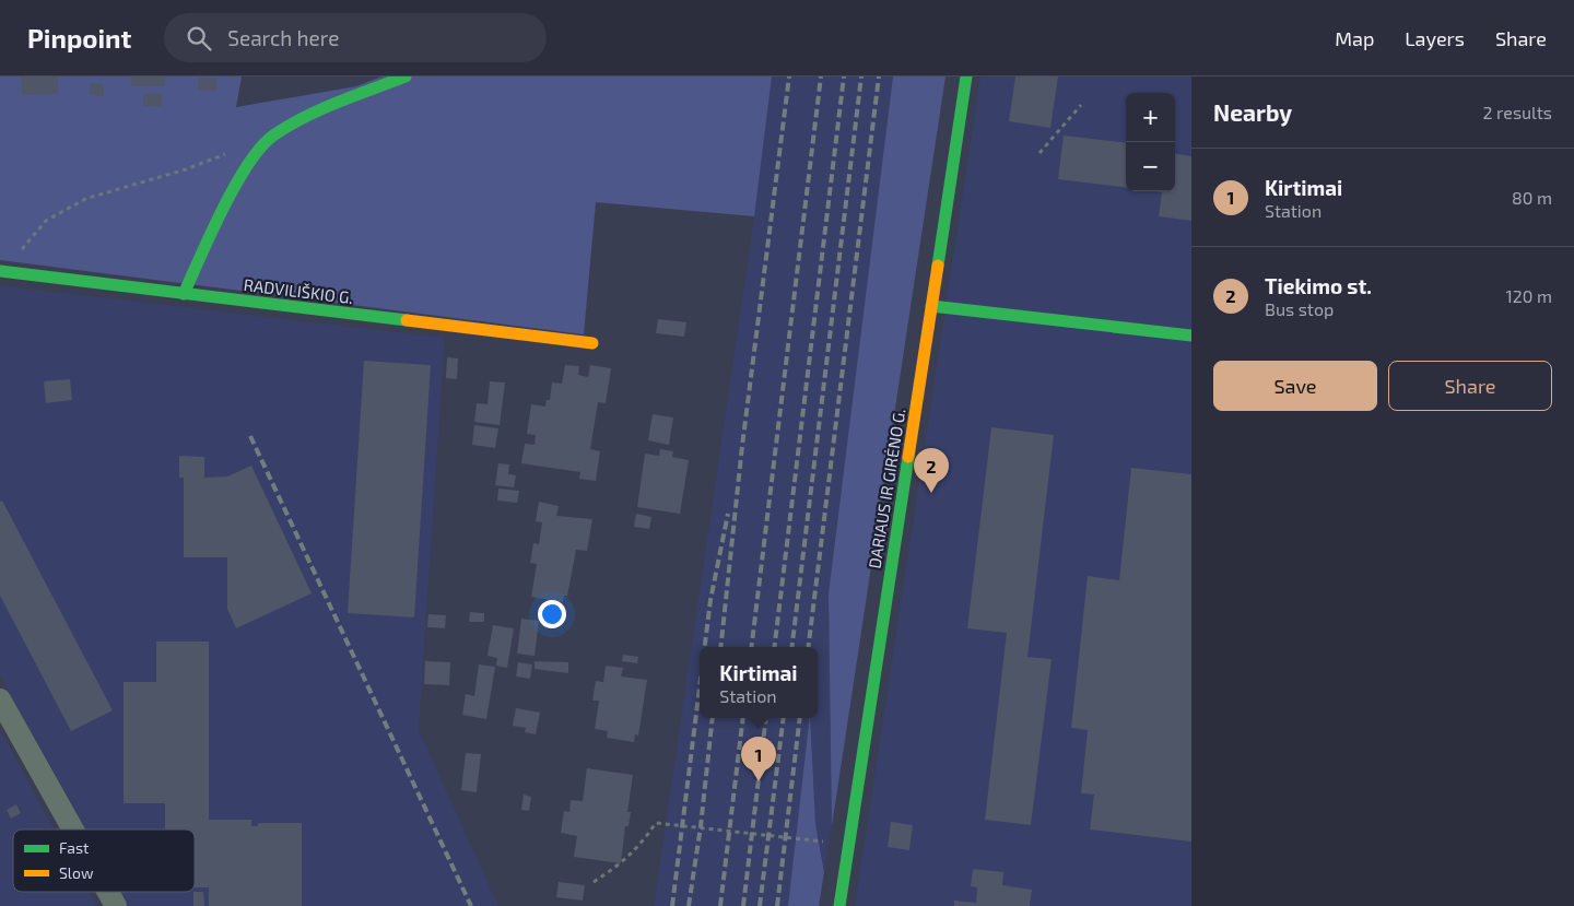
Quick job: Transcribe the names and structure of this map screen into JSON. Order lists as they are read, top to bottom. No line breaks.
{"streets":{"street":["RADVILIŠKIO G.","DARIAUS IR GIRĖNO G."]},"legend":["Fast","Slow"],"page":{"header":"Pinpoint","search":"Search here","nav":["Map","Layers","Share"],"heading":["Nearby","2 results"],"map_buttons":["+","−"],"list":[{"mark":"1","name":"Kirtimai","note":"Station","value":"80 m"},{"mark":"2","name":"Tiekimo st.","note":"Bus stop","value":"120 m"}],"buttons":["Save","Share"],"pins":["2","1"],"popup":["Kirtimai","Station"]}}
